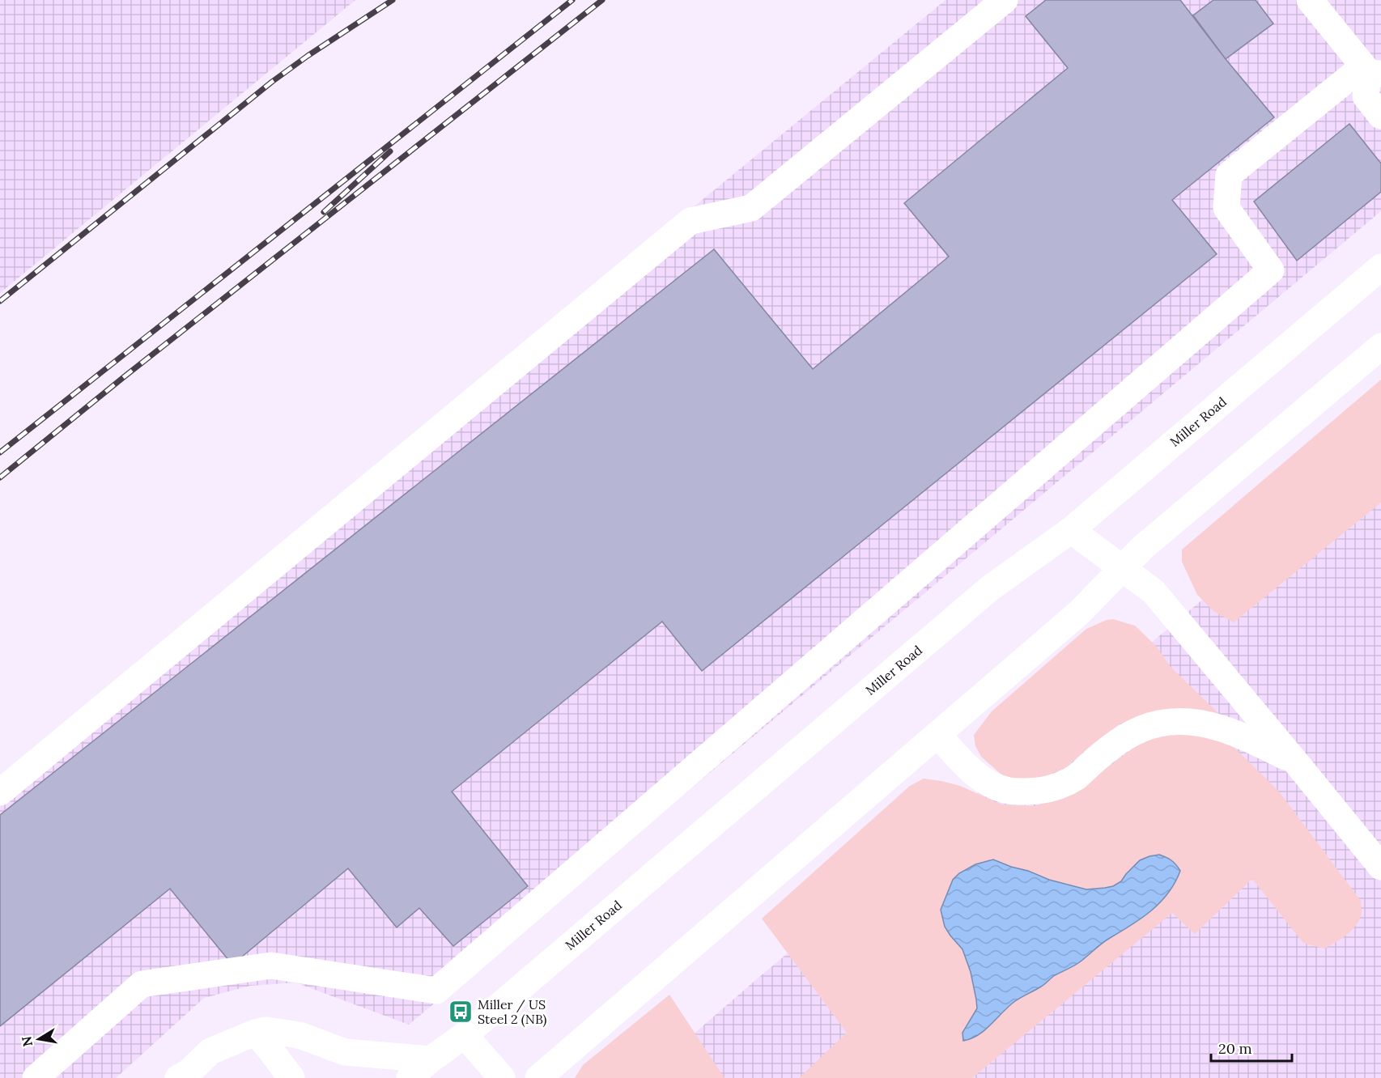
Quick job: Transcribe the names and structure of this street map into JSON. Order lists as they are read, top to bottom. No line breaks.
{"streets":{"main road":["Miller Road"]},"places":{"bus stop":["Miller / US Steel 2 (NB)"]},"scale_bar":"20 m","north":"left"}
